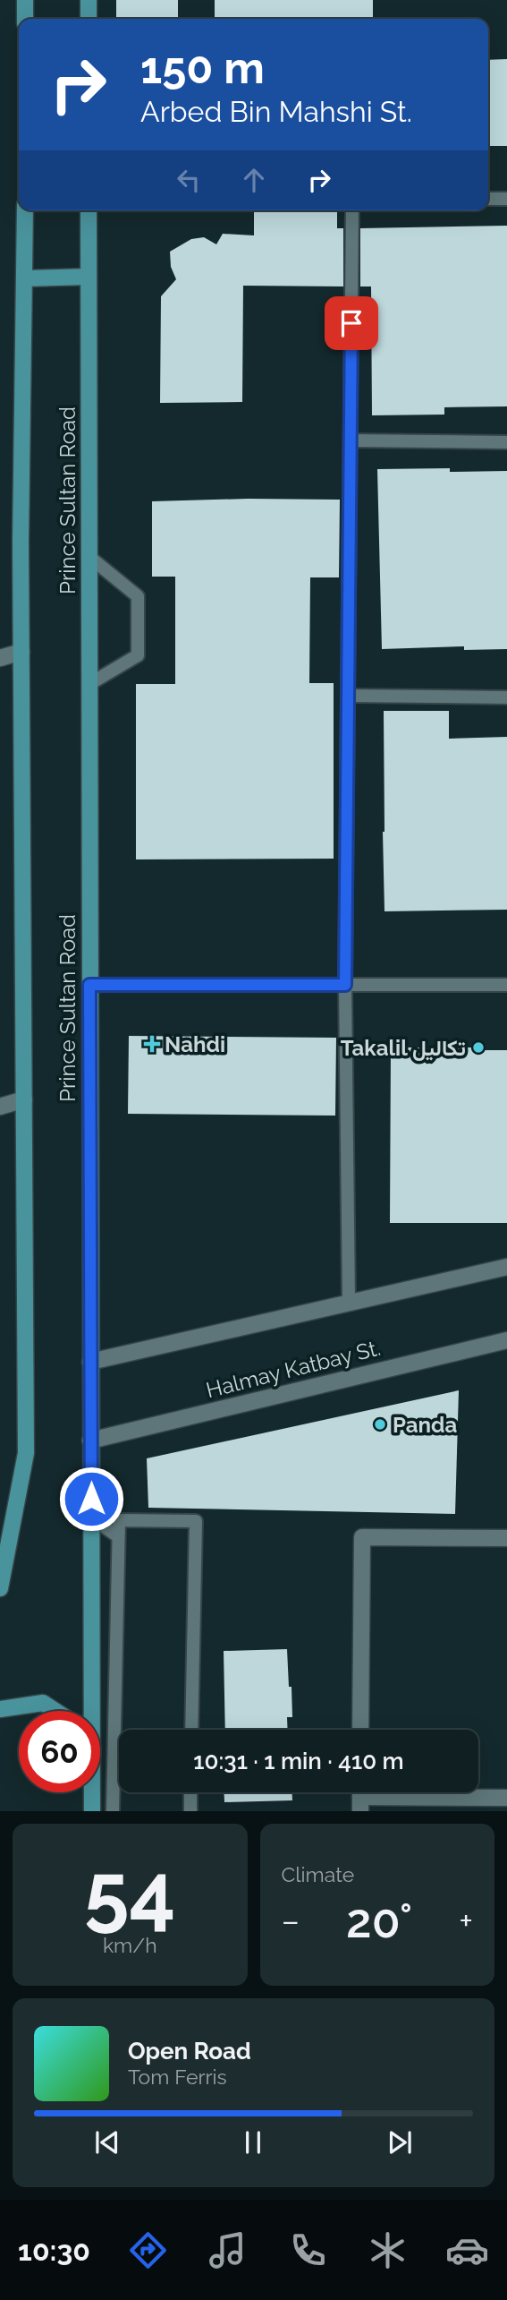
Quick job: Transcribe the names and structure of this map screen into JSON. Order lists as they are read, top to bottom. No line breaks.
{"streets":{"main road":["Prince Sultan Road"],"street":["Halmay Katbay St."]},"crossings":[["Prince Sultan Road","Halmay Katbay St."]],"places":{"health":["Nahdi"],"other":["Takalil تكاليل","Panda"]},"page":{"turn":["150 m","Arbed Bin Mahshi St."],"limit":"60","trip":"10:31 · 1 min · 410 m","tile":[["54","km/h"],"Climate"],"heat":["−","20°","+"],"song":["Open Road","Tom Ferris"],"tabs":"10:30"}}
